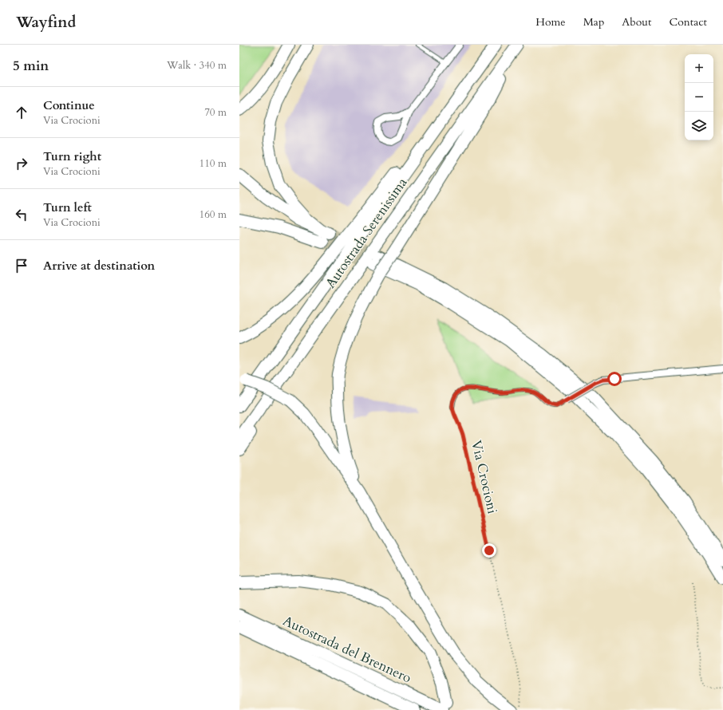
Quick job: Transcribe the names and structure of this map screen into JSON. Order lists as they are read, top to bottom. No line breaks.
{"streets":{"highway":["Autostrada Serenissima","Autostrada del Brennero"],"path":["Via Crocioni"]},"page":{"header":"Wayfind","nav":["Home","Map","About","Contact"],"heading":["5 min","Walk · 340 m"],"map_buttons":["+","−"],"list":[["Continue","Via Crocioni","70 m"],["Turn right","Via Crocioni","110 m"],["Turn left","Via Crocioni","160 m"],"Arrive at destination"]}}
